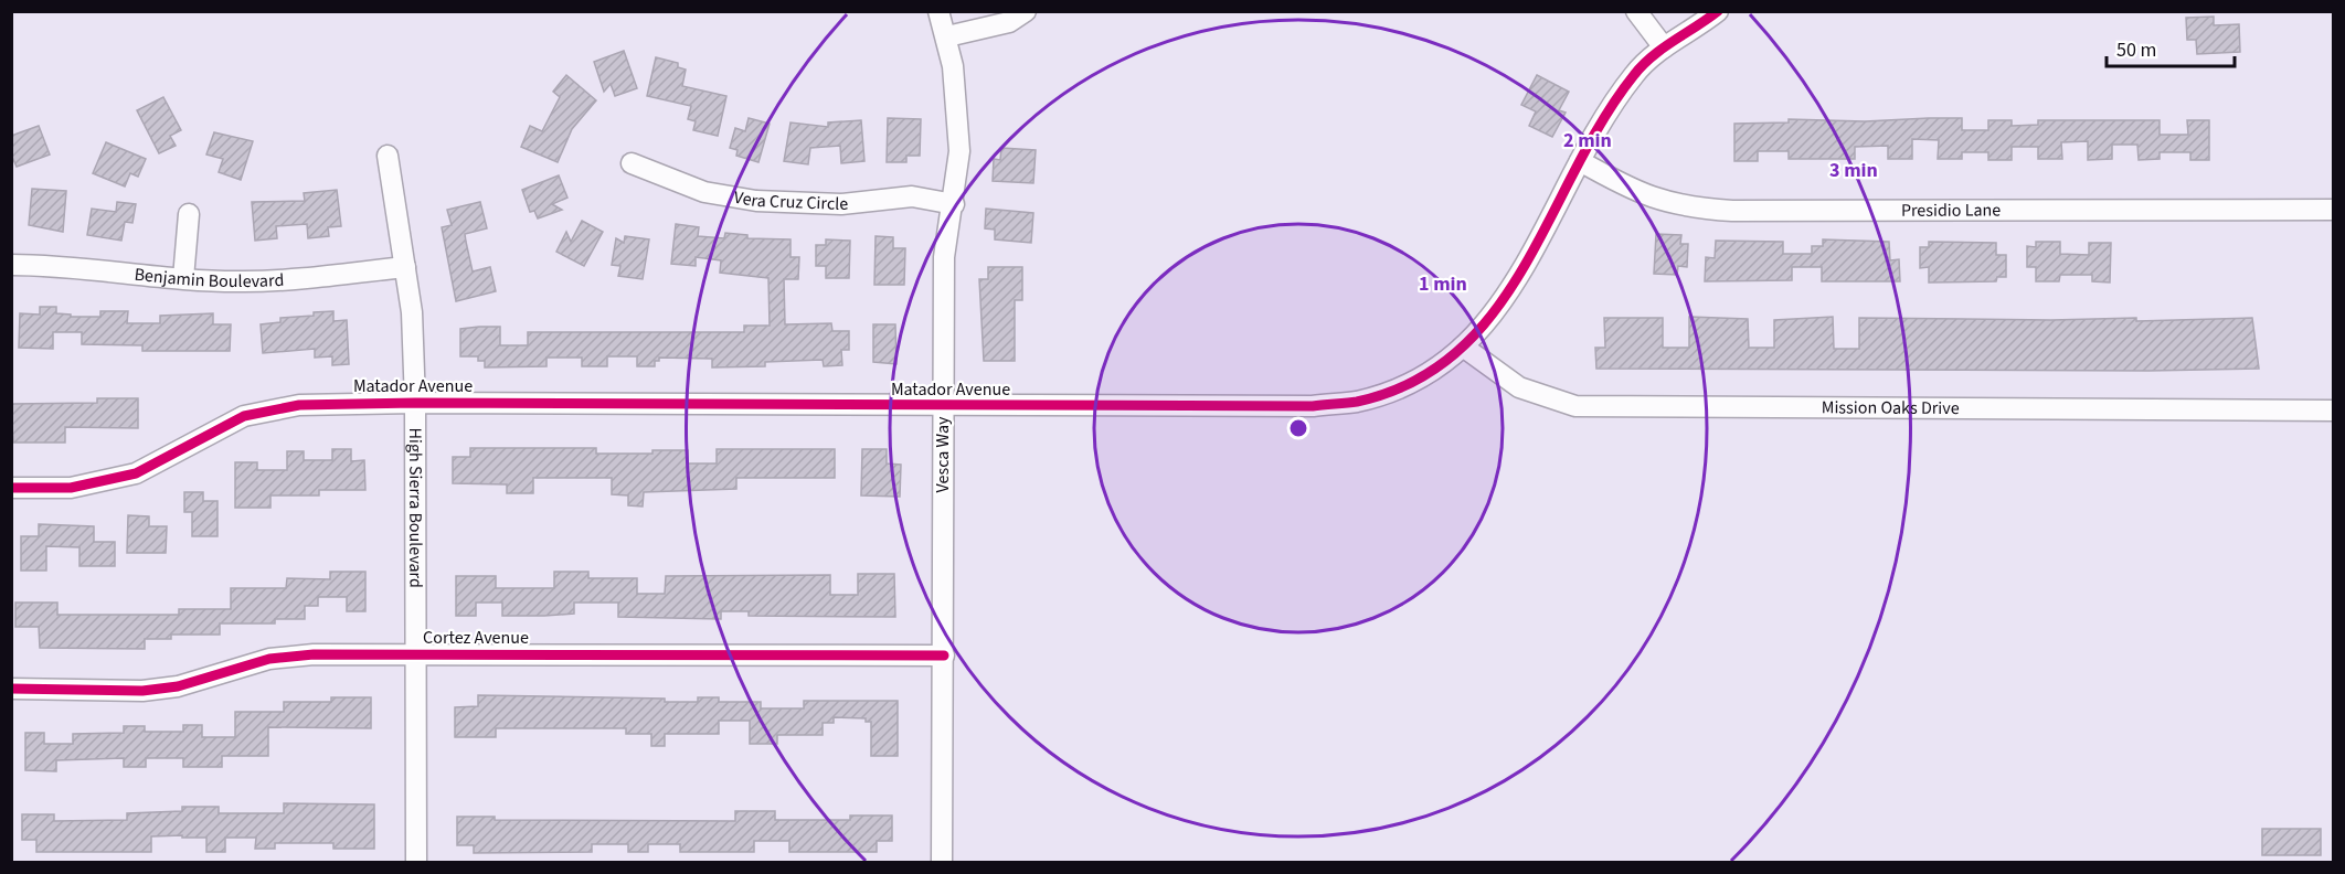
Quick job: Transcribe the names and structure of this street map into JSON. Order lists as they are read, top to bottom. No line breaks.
{"streets":{"street":["Vera Cruz Circle","Presidio Lane","Benjamin Boulevard","Matador Avenue","Mission Oaks Drive","Vesca Way","High Sierra Boulevard","Cortez Avenue"]},"crossings":[["Vera Cruz Circle","Vesca Way"],["Presidio Lane","Matador Avenue"],["Benjamin Boulevard","High Sierra Boulevard"],["Matador Avenue","Mission Oaks Drive"],["Matador Avenue","Vesca Way"],["Matador Avenue","High Sierra Boulevard"],["Vesca Way","Cortez Avenue"],["High Sierra Boulevard","Cortez Avenue"]],"scale_bar":"50 m","rings":["2 min","3 min","1 min"]}
